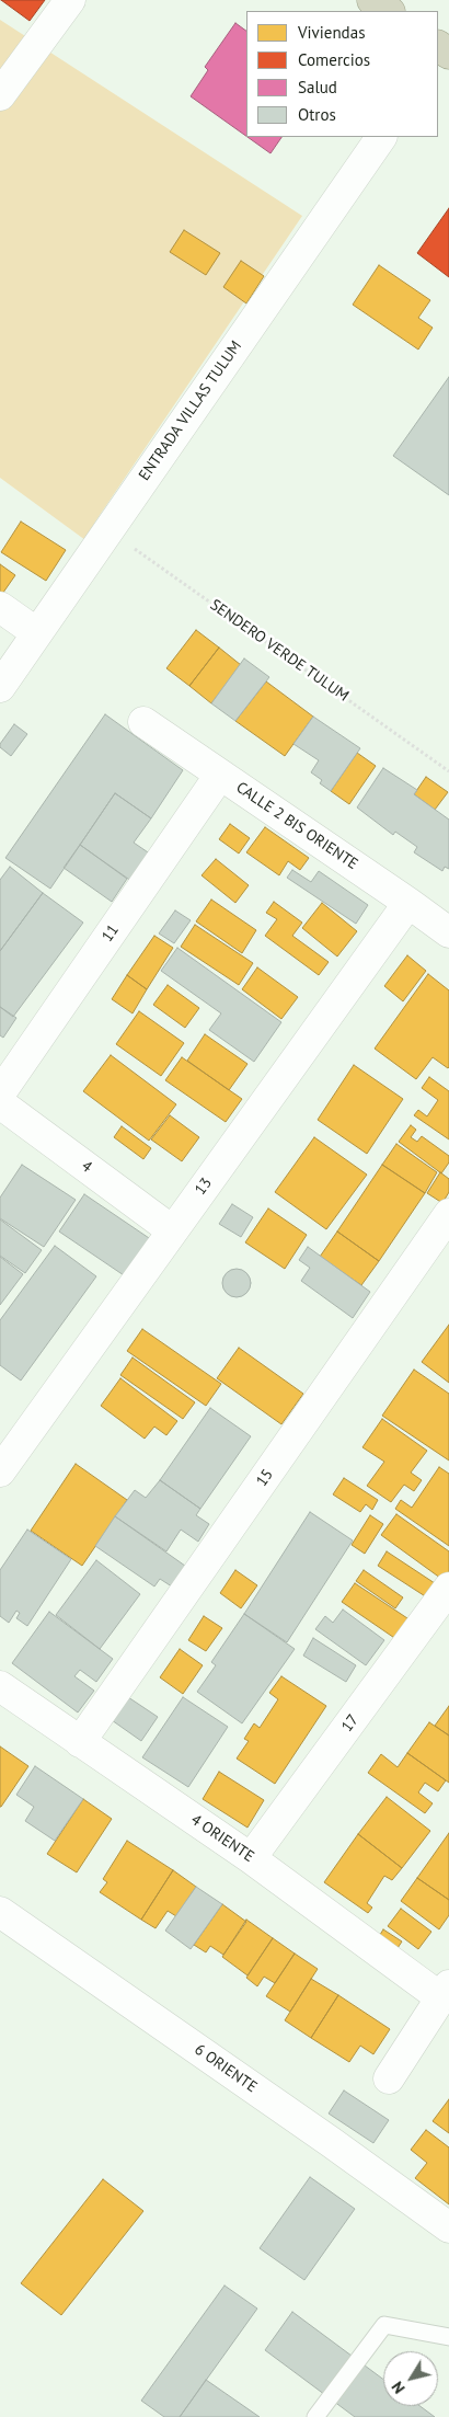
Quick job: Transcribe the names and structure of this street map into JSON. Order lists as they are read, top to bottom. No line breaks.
{"streets":{"street":["ENTRADA VILLAS TULUM","CALLE 2 BIS ORIENTE","11","4","13","15","17","4 ORIENTE","6 ORIENTE"],"path":["SENDERO VERDE TULUM"]},"crossings":[["ENTRADA VILLAS TULUM","SENDERO VERDE TULUM"],["CALLE 2 BIS ORIENTE","11"],["CALLE 2 BIS ORIENTE","13"],["4","13"],["15","4 ORIENTE"],["17","4 ORIENTE"]],"legend":["Viviendas","Comercios","Salud","Otros"],"north":"bottom left"}
